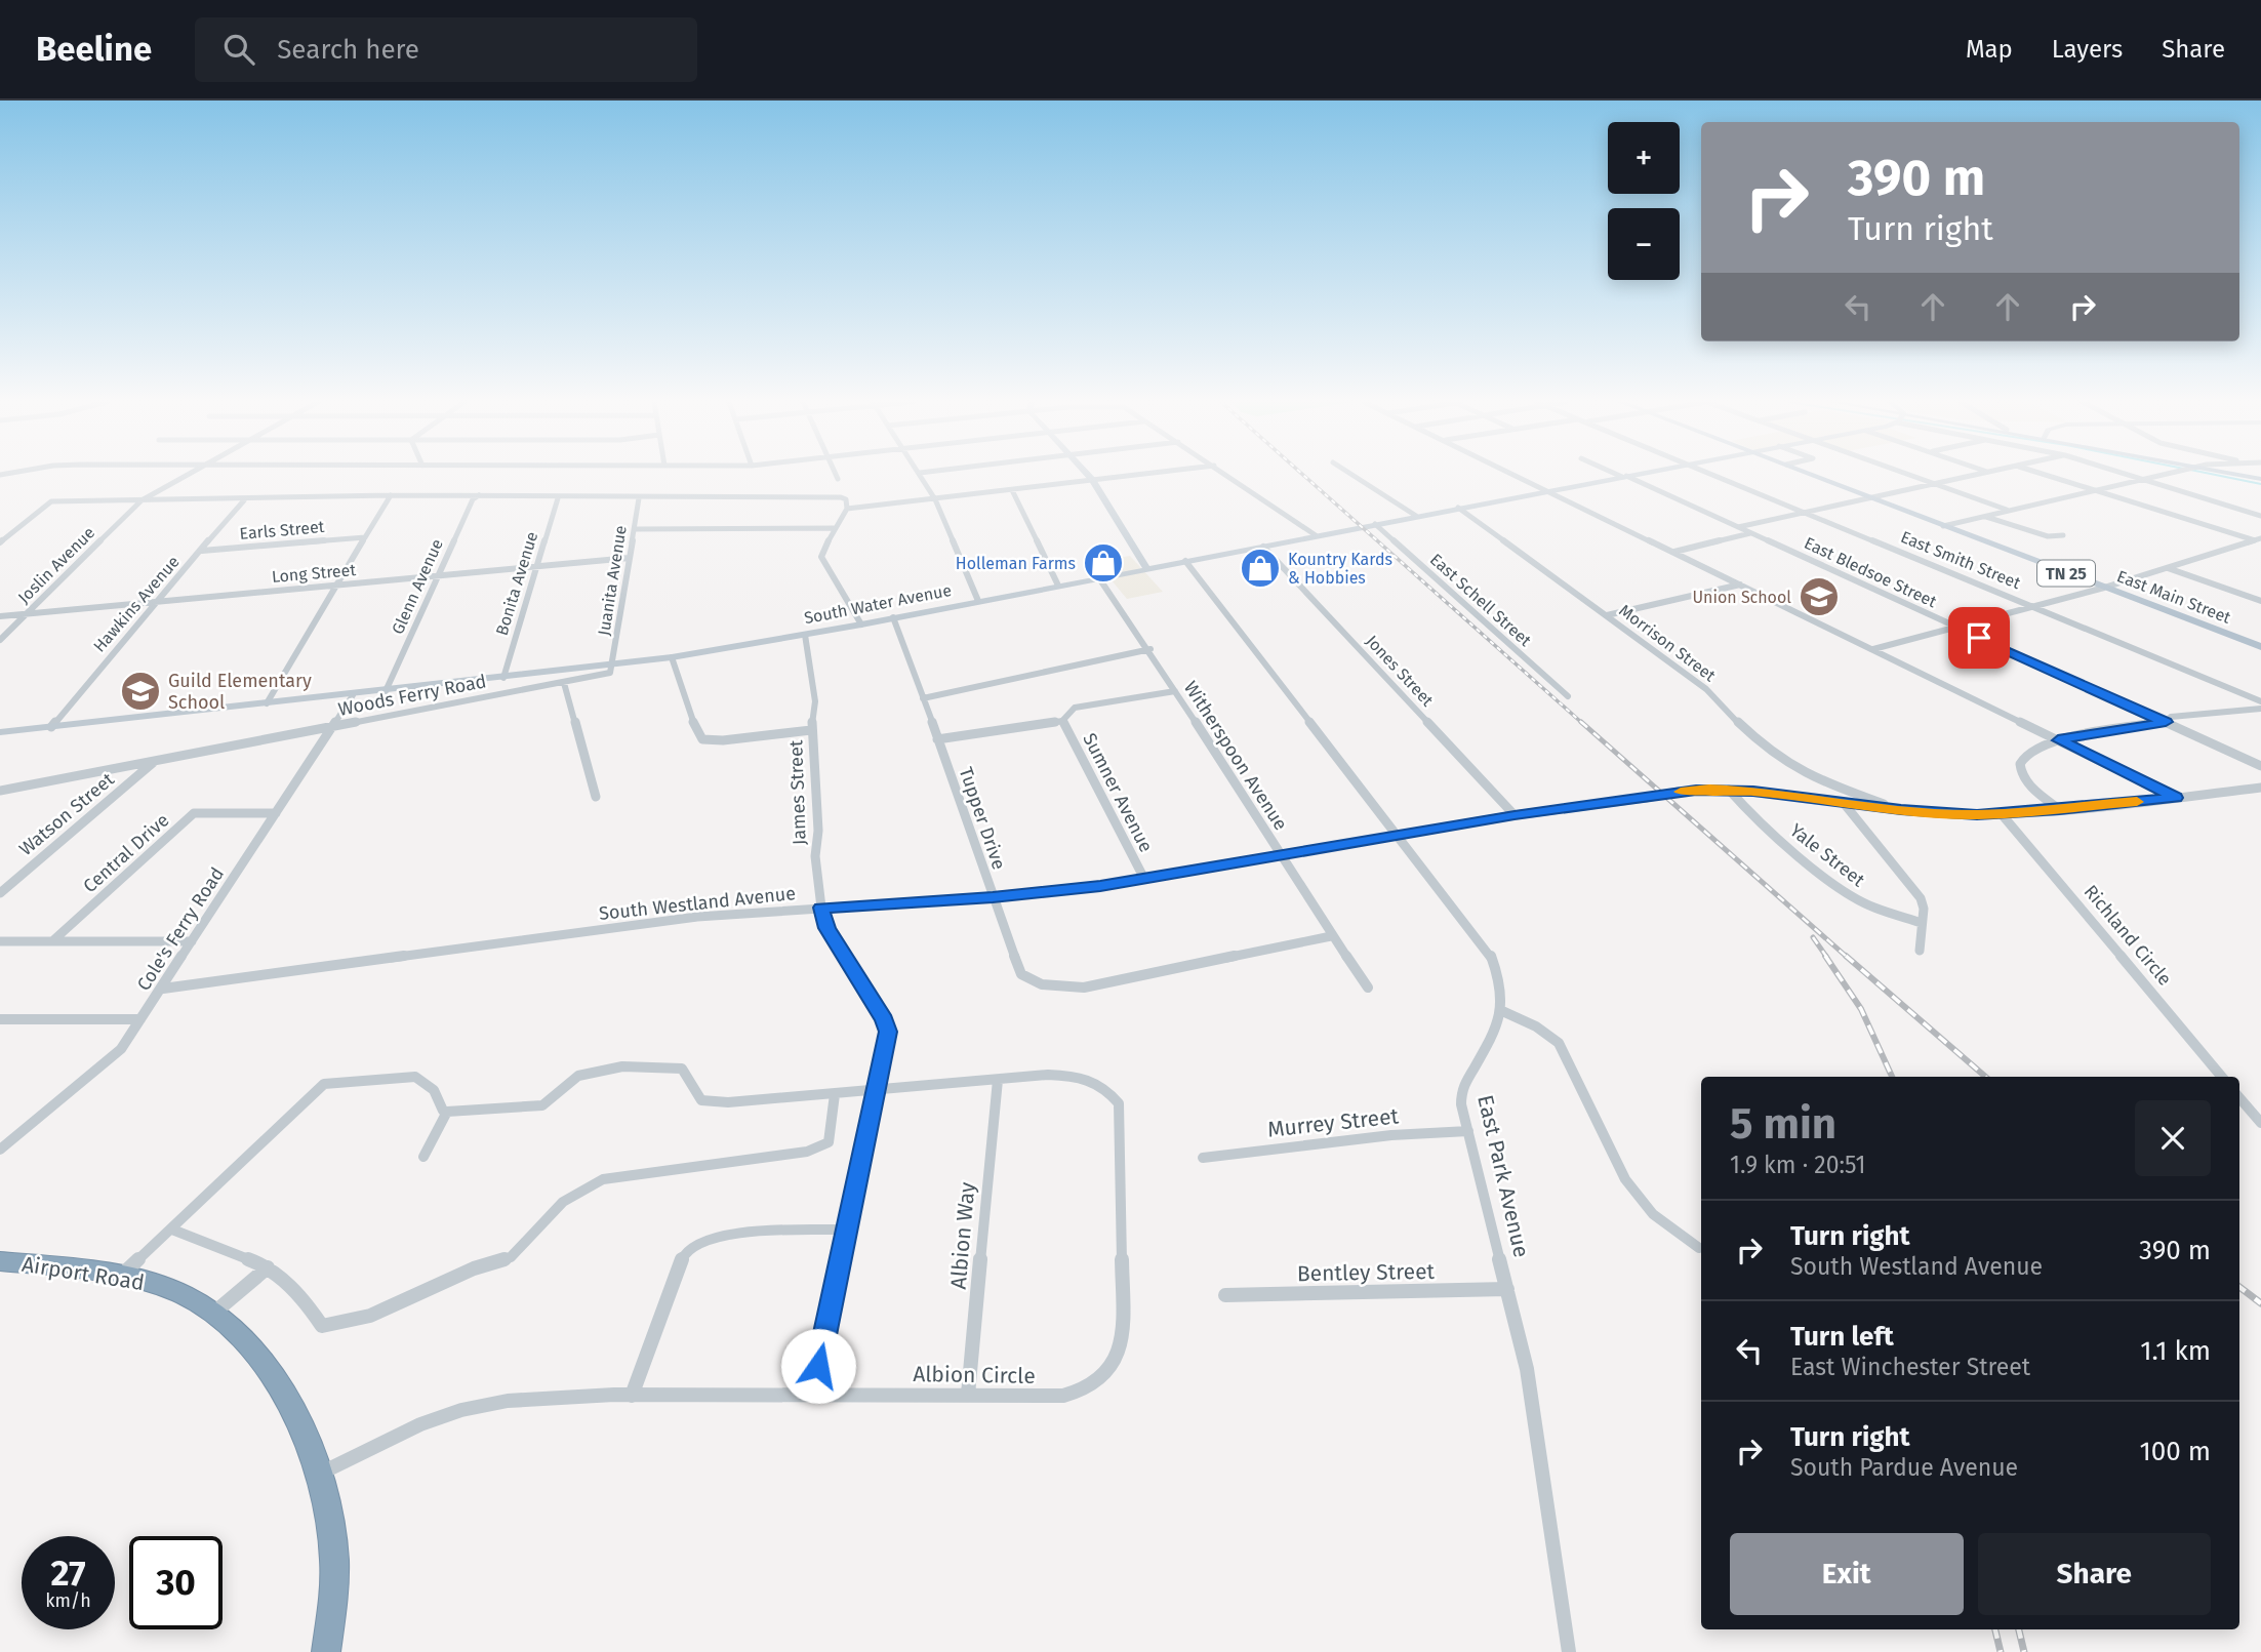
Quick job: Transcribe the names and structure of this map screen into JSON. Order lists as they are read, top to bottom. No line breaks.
{"streets":{"highway":["Airport Road"],"main road":["TN 25","East Main Street","South Water Avenue"],"street":["Earls Street","East Smith Street","Joslin Avenue","East Bledsoe Street","Long Street","Juanita Avenue","Bonita Avenue","Glenn Avenue","East Schell Street","Hawkins Avenue","Morrison Street","Jones Street","Woods Ferry Road","Witherspoon Avenue","James Street","Sumner Avenue","Watson Street","Tupper Drive","Central Drive","Yale Street","South Westland Avenue","Cole's Ferry Road","Richland Circle","Murrey Street","East Park Avenue","Albion Way","Bentley Street","Albion Circle"]},"crossings":[["Earls Street","Hawkins Avenue"],["Joslin Avenue","Long Street"],["East Bledsoe Street","South Water Avenue"],["Long Street","Juanita Avenue"],["Long Street","Bonita Avenue"],["Long Street","Glenn Avenue"],["Long Street","Hawkins Avenue"],["Juanita Avenue","South Water Avenue"],["Juanita Avenue","Woods Ferry Road"],["Bonita Avenue","South Water Avenue"],["Glenn Avenue","South Water Avenue"],["East Schell Street","South Water Avenue"],["Hawkins Avenue","South Water Avenue"],["South Water Avenue","Morrison Street"],["South Water Avenue","Jones Street"],["South Water Avenue","Woods Ferry Road"],["South Water Avenue","Witherspoon Avenue"],["South Water Avenue","James Street"],["South Water Avenue","Tupper Drive"],["South Water Avenue","Cole's Ferry Road"],["South Water Avenue","East Park Avenue"],["Morrison Street","South Westland Avenue"],["Jones Street","South Westland Avenue"],["Woods Ferry Road","Watson Street"],["Woods Ferry Road","Cole's Ferry Road"],["Witherspoon Avenue","Tupper Drive"],["Witherspoon Avenue","South Westland Avenue"],["James Street","South Westland Avenue"],["James Street","Albion Circle"],["Sumner Avenue","South Westland Avenue"],["Tupper Drive","South Westland Avenue"],["Central Drive","Cole's Ferry Road"],["Yale Street","South Westland Avenue"],["South Westland Avenue","Cole's Ferry Road"],["South Westland Avenue","Richland Circle"],["South Westland Avenue","East Park Avenue"],["Murrey Street","East Park Avenue"],["East Park Avenue","Bentley Street"],["Albion Way","Albion Circle"],["Airport Road","Albion Circle"]],"places":{"shop":["Holleman Farms","Kountry Kards & Hobbies"],"school or university":["Union School","Guild Elementary School"]},"page":{"header":"Beeline","search":"Search here","nav":["Map","Layers","Share"],"map_buttons":["+","−"],"turn":["390 m","Turn right"],"heading":["5 min","1.9 km · 20:51"],"list":[{"name":"Turn right","note":"South Westland Avenue","value":"390 m"},{"name":"Turn left","note":"East Winchester Street","value":"1.1 km"},{"name":"Turn right","note":"South Pardue Avenue","value":"100 m"}],"buttons":["Exit","Share"],"speed":"27 km/h","limit":"30"}}
